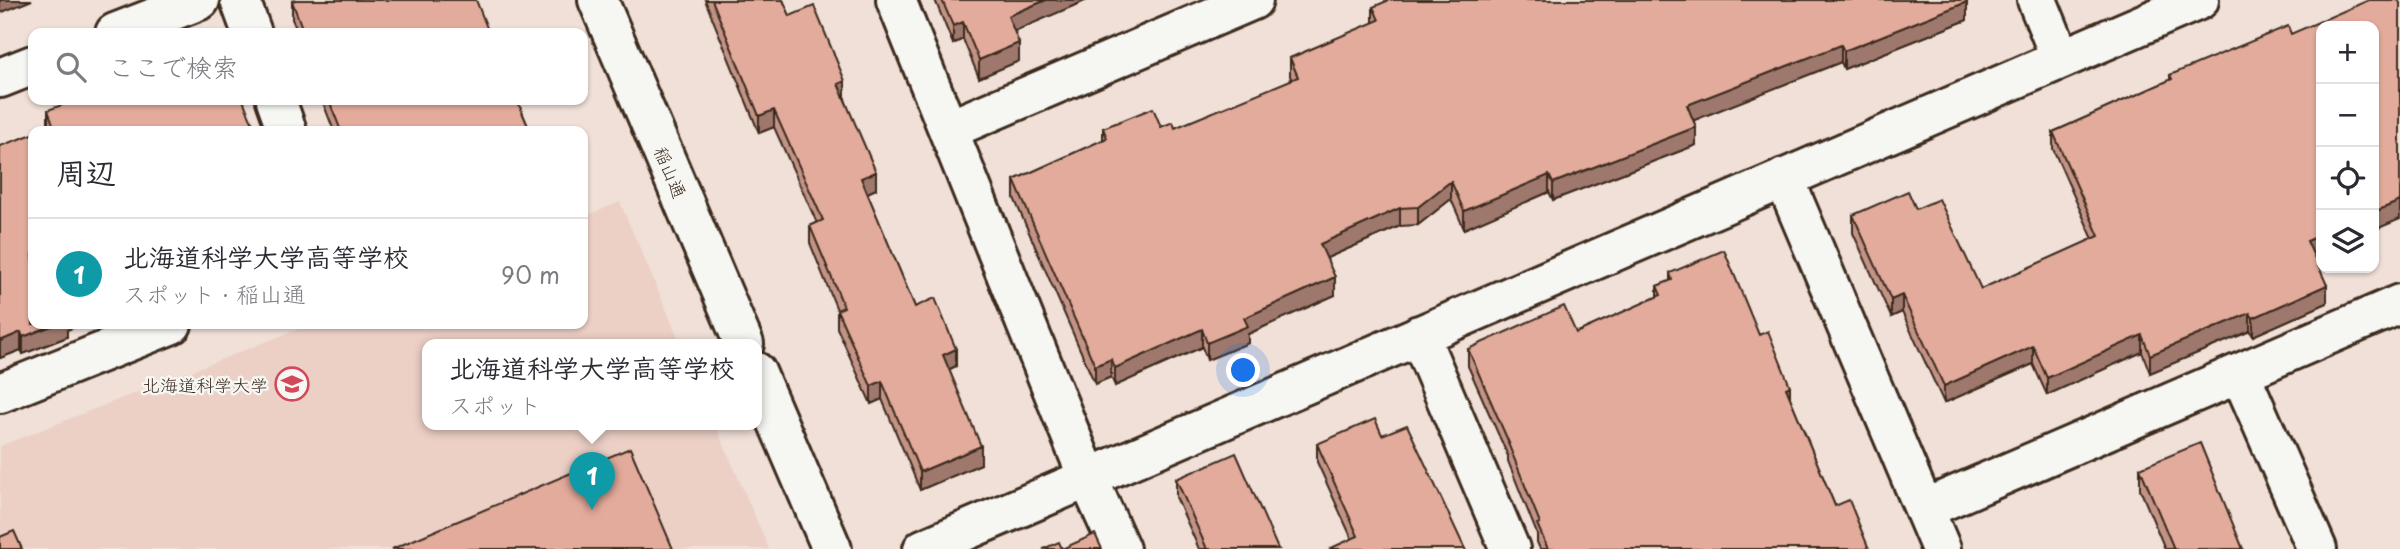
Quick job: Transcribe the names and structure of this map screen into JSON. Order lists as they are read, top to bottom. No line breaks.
{"streets":{"street":["稲山通"]},"places":{"school or university":["北海道科学大学"]},"page":{"map_buttons":["+","−"],"search":"ここで検索","heading":"周辺","list":[{"mark":"1","name":"北海道科学大学高等学校","note":"スポット · 稲山通","value":"90 m"}],"popup":["北海道科学大学高等学校","スポット"],"pins":"1"}}
